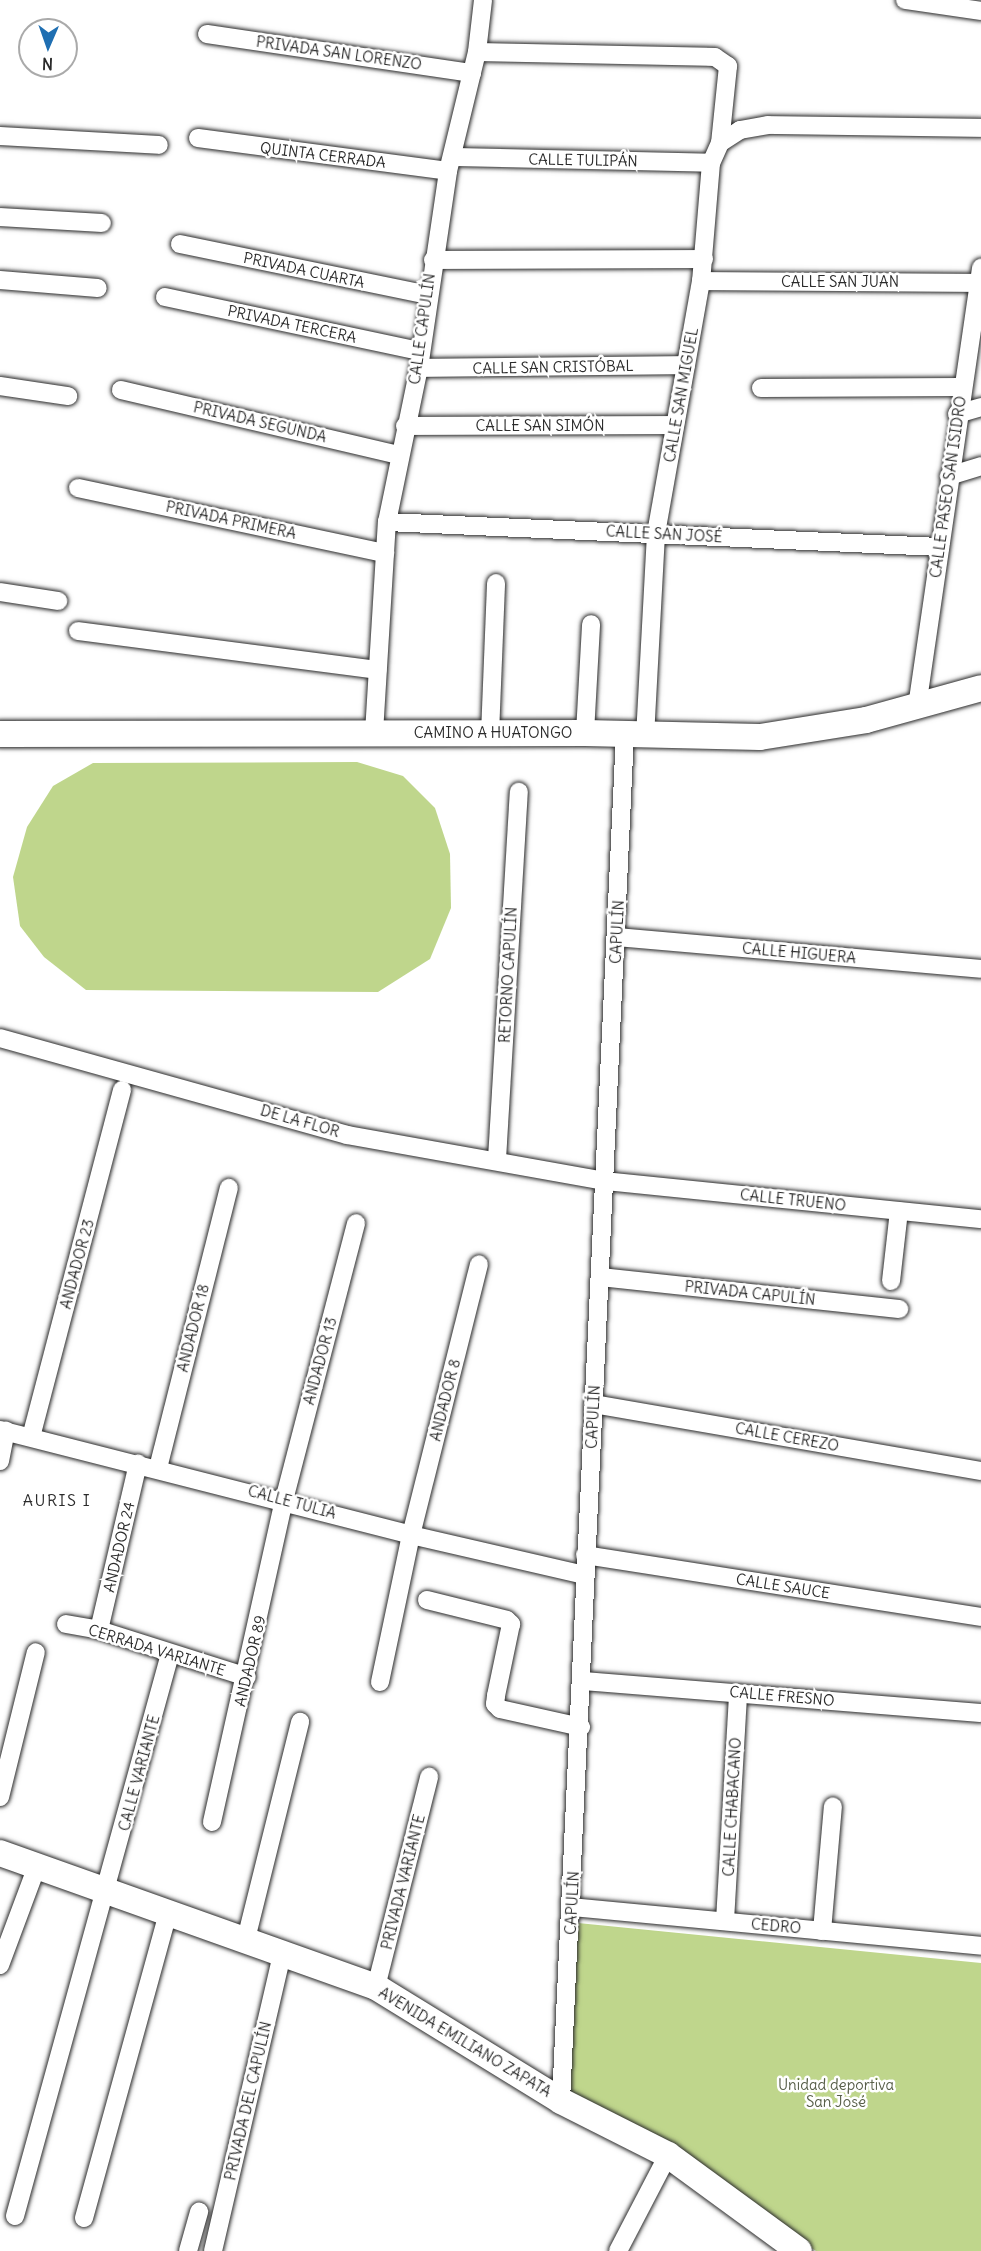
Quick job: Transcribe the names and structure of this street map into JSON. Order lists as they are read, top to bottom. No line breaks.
{"streets":{"main road":["CAMINO A HUATONGO","AVENIDA EMILIANO ZAPATA"],"street":["PRIVADA SAN LORENZO","QUINTA CERRADA","CALLE TULIPÁN","PRIVADA CUARTA","CALLE SAN JUAN","PRIVADA TERCERA","CALLE CAPULÍN","CALLE SAN CRISTÓBAL","CALLE SAN MIGUEL","PRIVADA SEGUNDA","CALLE SAN SIMÓN","CALLE PASEO SAN ISIDRO","PRIVADA PRIMERA","CALLE SAN JOSÉ","CAPULÍN","CALLE HIGUERA","RETORNO CAPULÍN","DE LA FLOR","CALLE TRUENO","ANDADOR 23","PRIVADA CAPULÍN","ANDADOR 18","ANDADOR 13","ANDADOR 8","CALLE CEREZO","CALLE TULIA","ANDADOR 24","CALLE SAUCE","CERRADA VARIANTE","ANDADOR 89","CALLE FRESNO","CALLE VARIANTE","CALLE CHABACANO","PRIVADA VARIANTE","CEDRO","PRIVADA DEL CAPULÍN"]},"crossings":[["PRIVADA SAN LORENZO","CALLE CAPULÍN"],["QUINTA CERRADA","CALLE TULIPÁN"],["QUINTA CERRADA","CALLE CAPULÍN"],["CALLE TULIPÁN","CALLE CAPULÍN"],["CALLE TULIPÁN","CALLE SAN MIGUEL"],["PRIVADA CUARTA","CALLE CAPULÍN"],["CALLE SAN JUAN","CALLE SAN MIGUEL"],["CALLE SAN JUAN","CALLE PASEO SAN ISIDRO"],["PRIVADA TERCERA","CALLE CAPULÍN"],["PRIVADA TERCERA","CALLE SAN CRISTÓBAL"],["CALLE CAPULÍN","CALLE SAN CRISTÓBAL"],["CALLE CAPULÍN","CALLE SAN MIGUEL"],["CALLE CAPULÍN","PRIVADA SEGUNDA"],["CALLE CAPULÍN","CALLE SAN SIMÓN"],["CALLE CAPULÍN","PRIVADA PRIMERA"],["CALLE CAPULÍN","CALLE SAN JOSÉ"],["CALLE CAPULÍN","CAMINO A HUATONGO"],["CALLE SAN CRISTÓBAL","CALLE SAN MIGUEL"],["CALLE SAN MIGUEL","CALLE SAN SIMÓN"],["CALLE SAN MIGUEL","CALLE SAN JOSÉ"],["CALLE SAN MIGUEL","CAMINO A HUATONGO"],["CALLE SAN MIGUEL","CAPULÍN"],["CALLE PASEO SAN ISIDRO","CALLE SAN JOSÉ"],["CALLE PASEO SAN ISIDRO","CAMINO A HUATONGO"],["CAMINO A HUATONGO","CAPULÍN"],["CAPULÍN","CALLE HIGUERA"],["CAPULÍN","DE LA FLOR"],["CAPULÍN","CALLE TRUENO"],["CAPULÍN","PRIVADA CAPULÍN"],["CAPULÍN","CALLE CEREZO"],["CAPULÍN","CALLE TULIA"],["CAPULÍN","CALLE SAUCE"],["CAPULÍN","CALLE FRESNO"],["CAPULÍN","CEDRO"],["CAPULÍN","AVENIDA EMILIANO ZAPATA"],["RETORNO CAPULÍN","DE LA FLOR"],["DE LA FLOR","CALLE TRUENO"],["ANDADOR 23","CALLE TULIA"],["ANDADOR 18","CALLE TULIA"],["ANDADOR 13","CALLE TULIA"],["ANDADOR 13","ANDADOR 89"],["ANDADOR 8","CALLE TULIA"],["CALLE TULIA","ANDADOR 24"],["CALLE TULIA","ANDADOR 89"],["ANDADOR 24","CERRADA VARIANTE"],["CERRADA VARIANTE","ANDADOR 89"],["CERRADA VARIANTE","CALLE VARIANTE"],["CALLE FRESNO","CALLE CHABACANO"],["CALLE VARIANTE","AVENIDA EMILIANO ZAPATA"],["CALLE CHABACANO","CEDRO"],["PRIVADA VARIANTE","AVENIDA EMILIANO ZAPATA"],["AVENIDA EMILIANO ZAPATA","PRIVADA DEL CAPULÍN"]],"districts":["AURIS I"],"parks":["Unidad deportiva San José"],"north":"bottom"}
